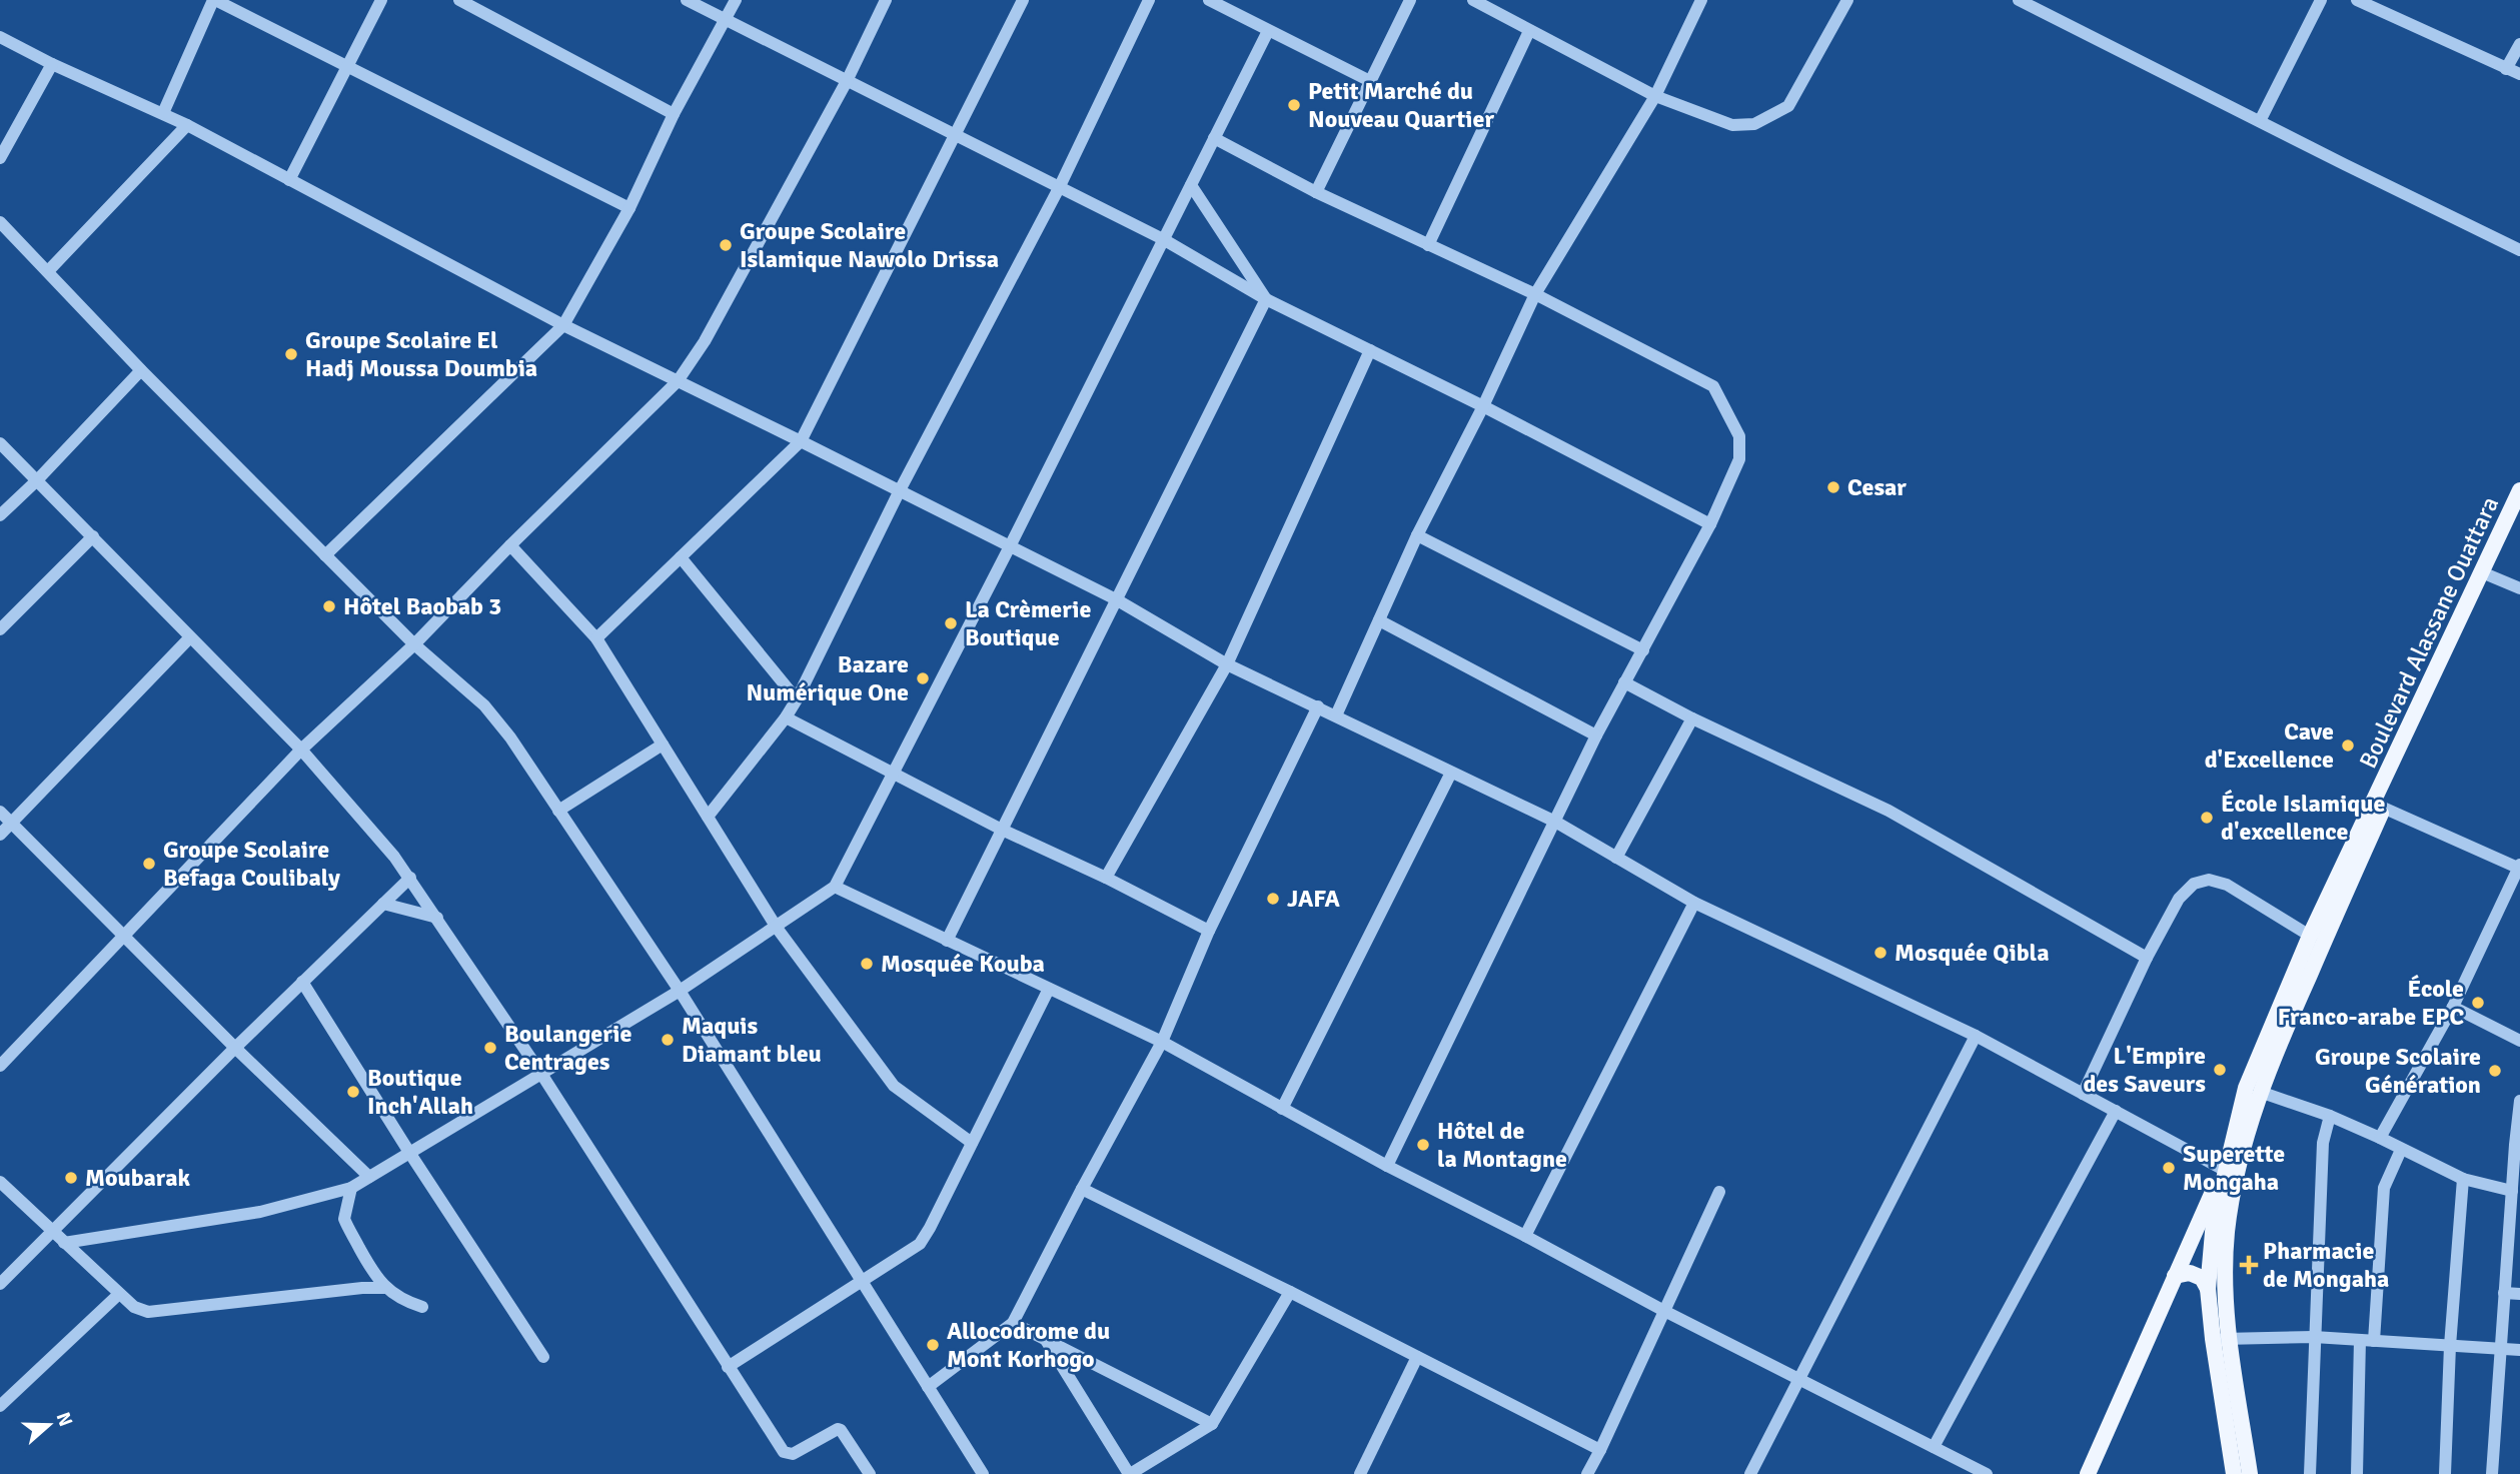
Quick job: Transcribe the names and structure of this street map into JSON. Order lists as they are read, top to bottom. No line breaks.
{"streets":{"main road":["Boulevard Alassane Ouattara"]},"places":{"other":["Petit Marché du Nouveau Quartier","Groupe Scolaire Islamique Nawolo Drissa","Groupe Scolaire El Hadj Moussa Doumbia","Cesar","Hôtel Baobab 3","La Crèmerie Boutique","Bazare Numérique One","Cave d'Excellence","École Islamique d'excellence","Groupe Scolaire Befaga Coulibaly","JAFA","Mosquée Qibla","Mosquée Kouba","École Franco-arabe EPC","Maquis Diamant bleu","Boulangerie Centrages","L'Empire des Saveurs","Groupe Scolaire Génération","Boutique Inch'Allah","Hôtel de la Montagne","Superette Mongaha","Moubarak","Allocodrome du Mont Korhogo"],"health":["Pharmacie de Mongaha"]},"north":"right"}
